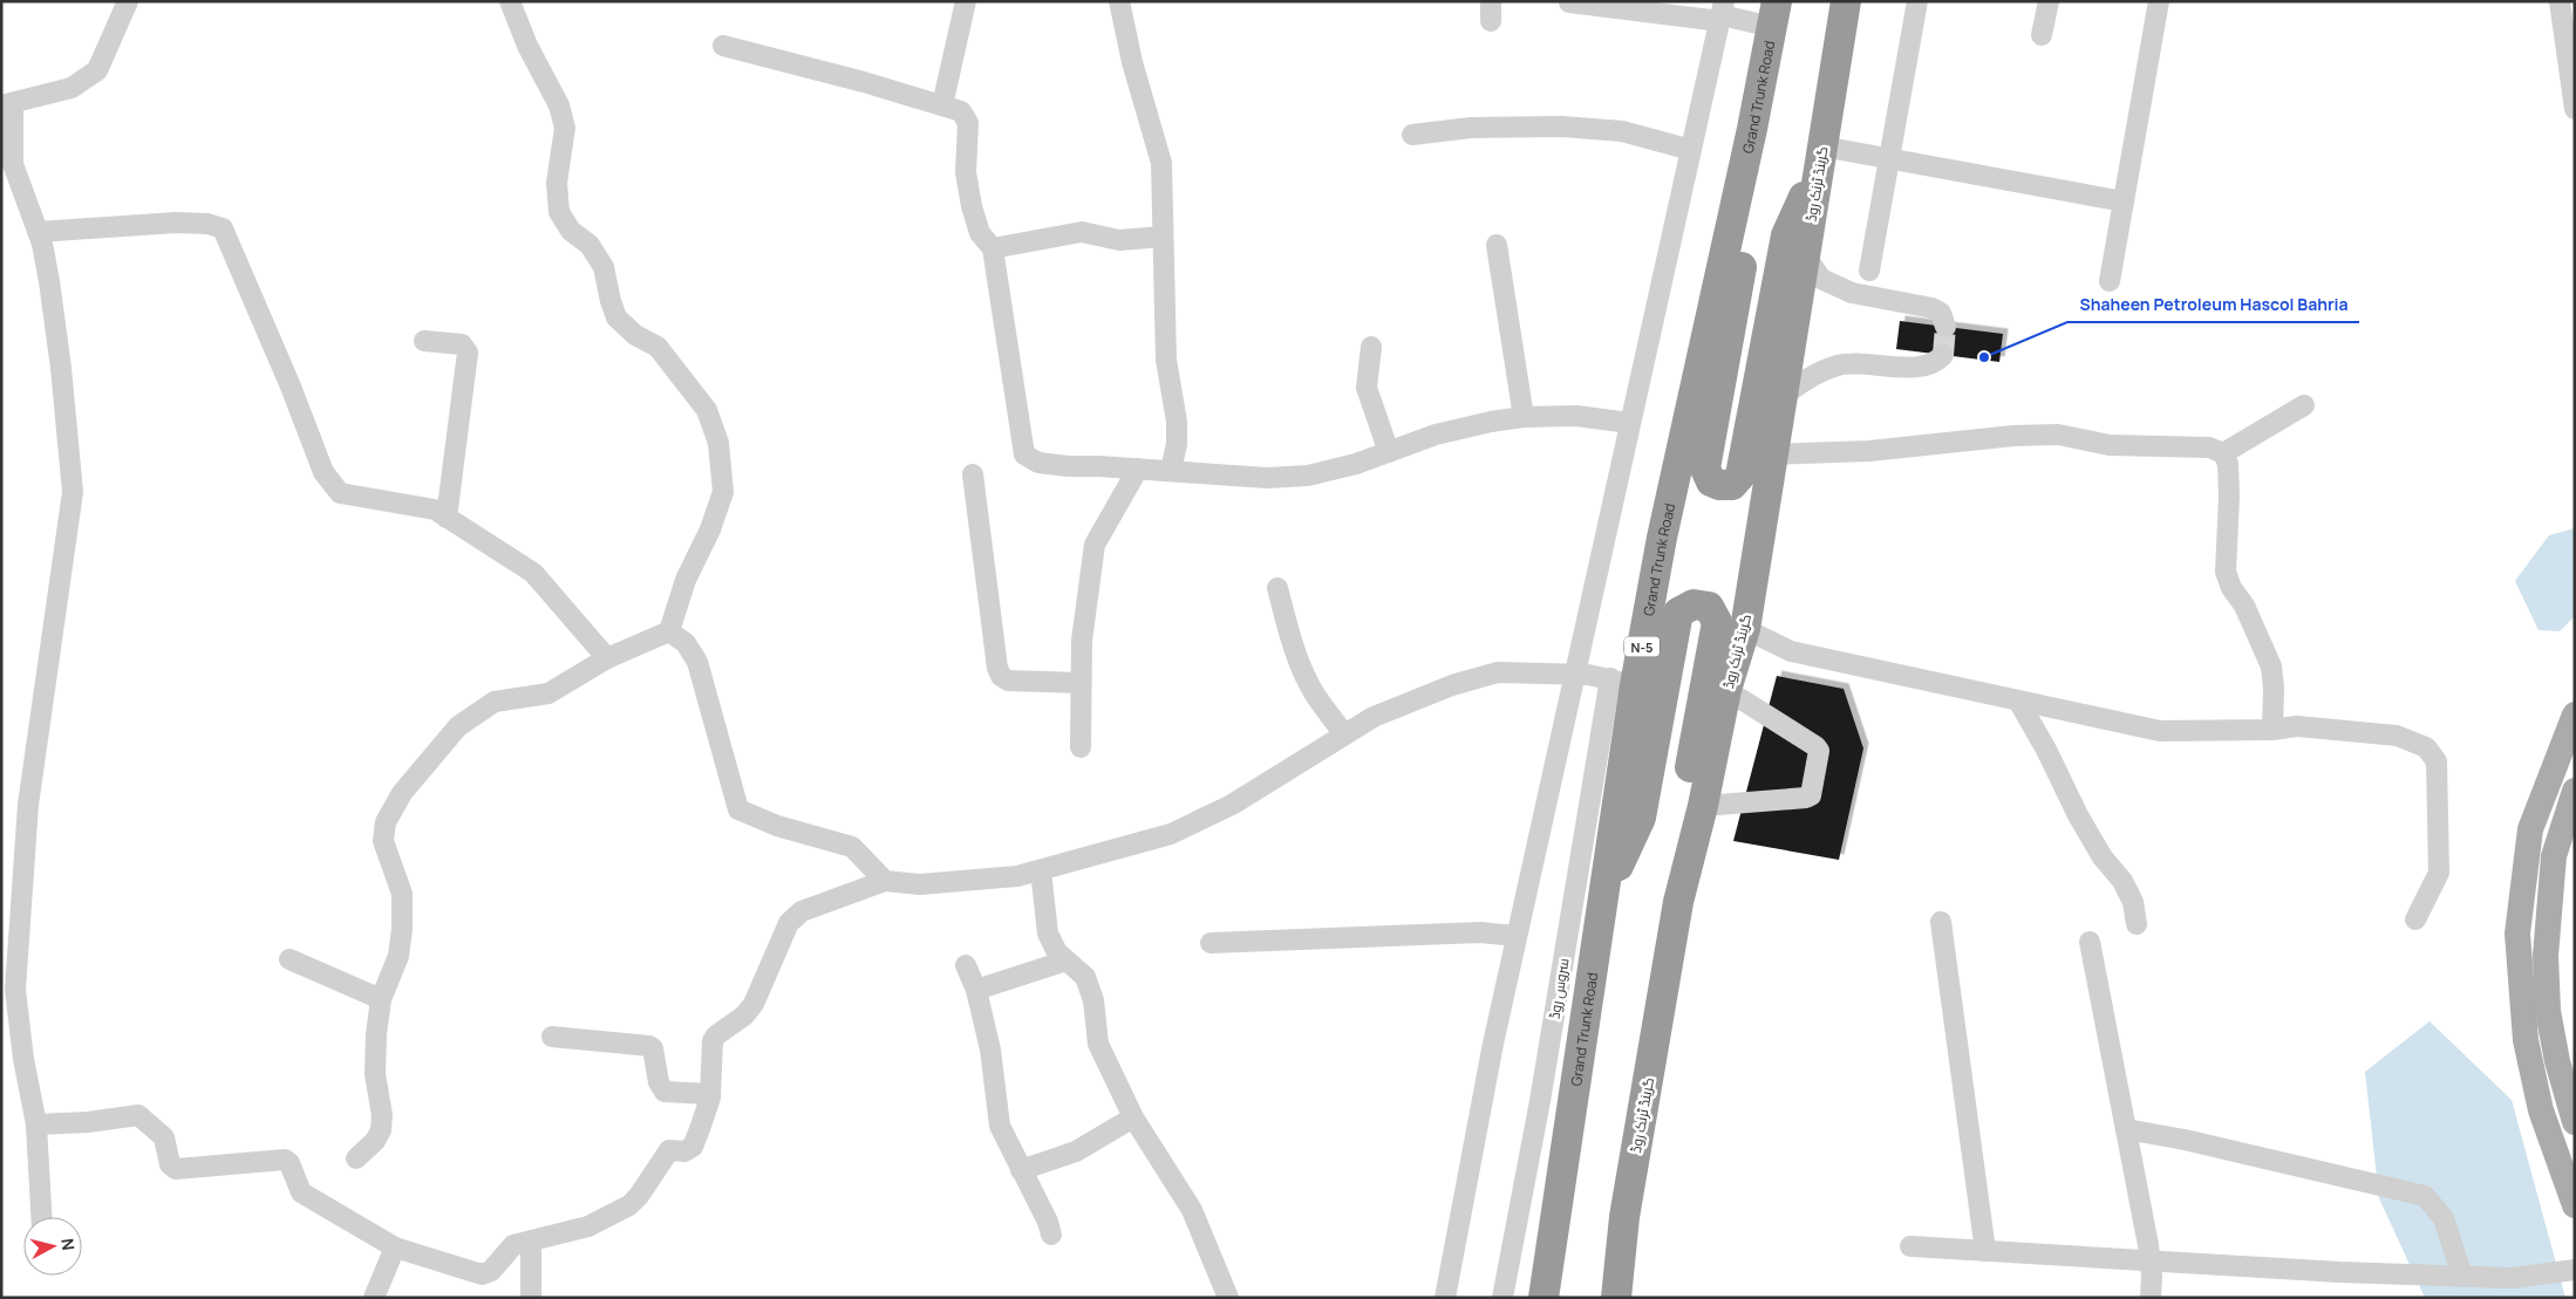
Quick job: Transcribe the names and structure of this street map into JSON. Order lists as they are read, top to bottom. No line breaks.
{"streets":{"highway":["Grand Trunk Road","گرینڈ ٹرنک روڈ","N-5"],"street":["سروس روڈ"]},"crossings":[["Grand Trunk Road","سروس روڈ"]],"places":["Shaheen Petroleum Hascol Bahria"],"north":"right"}
